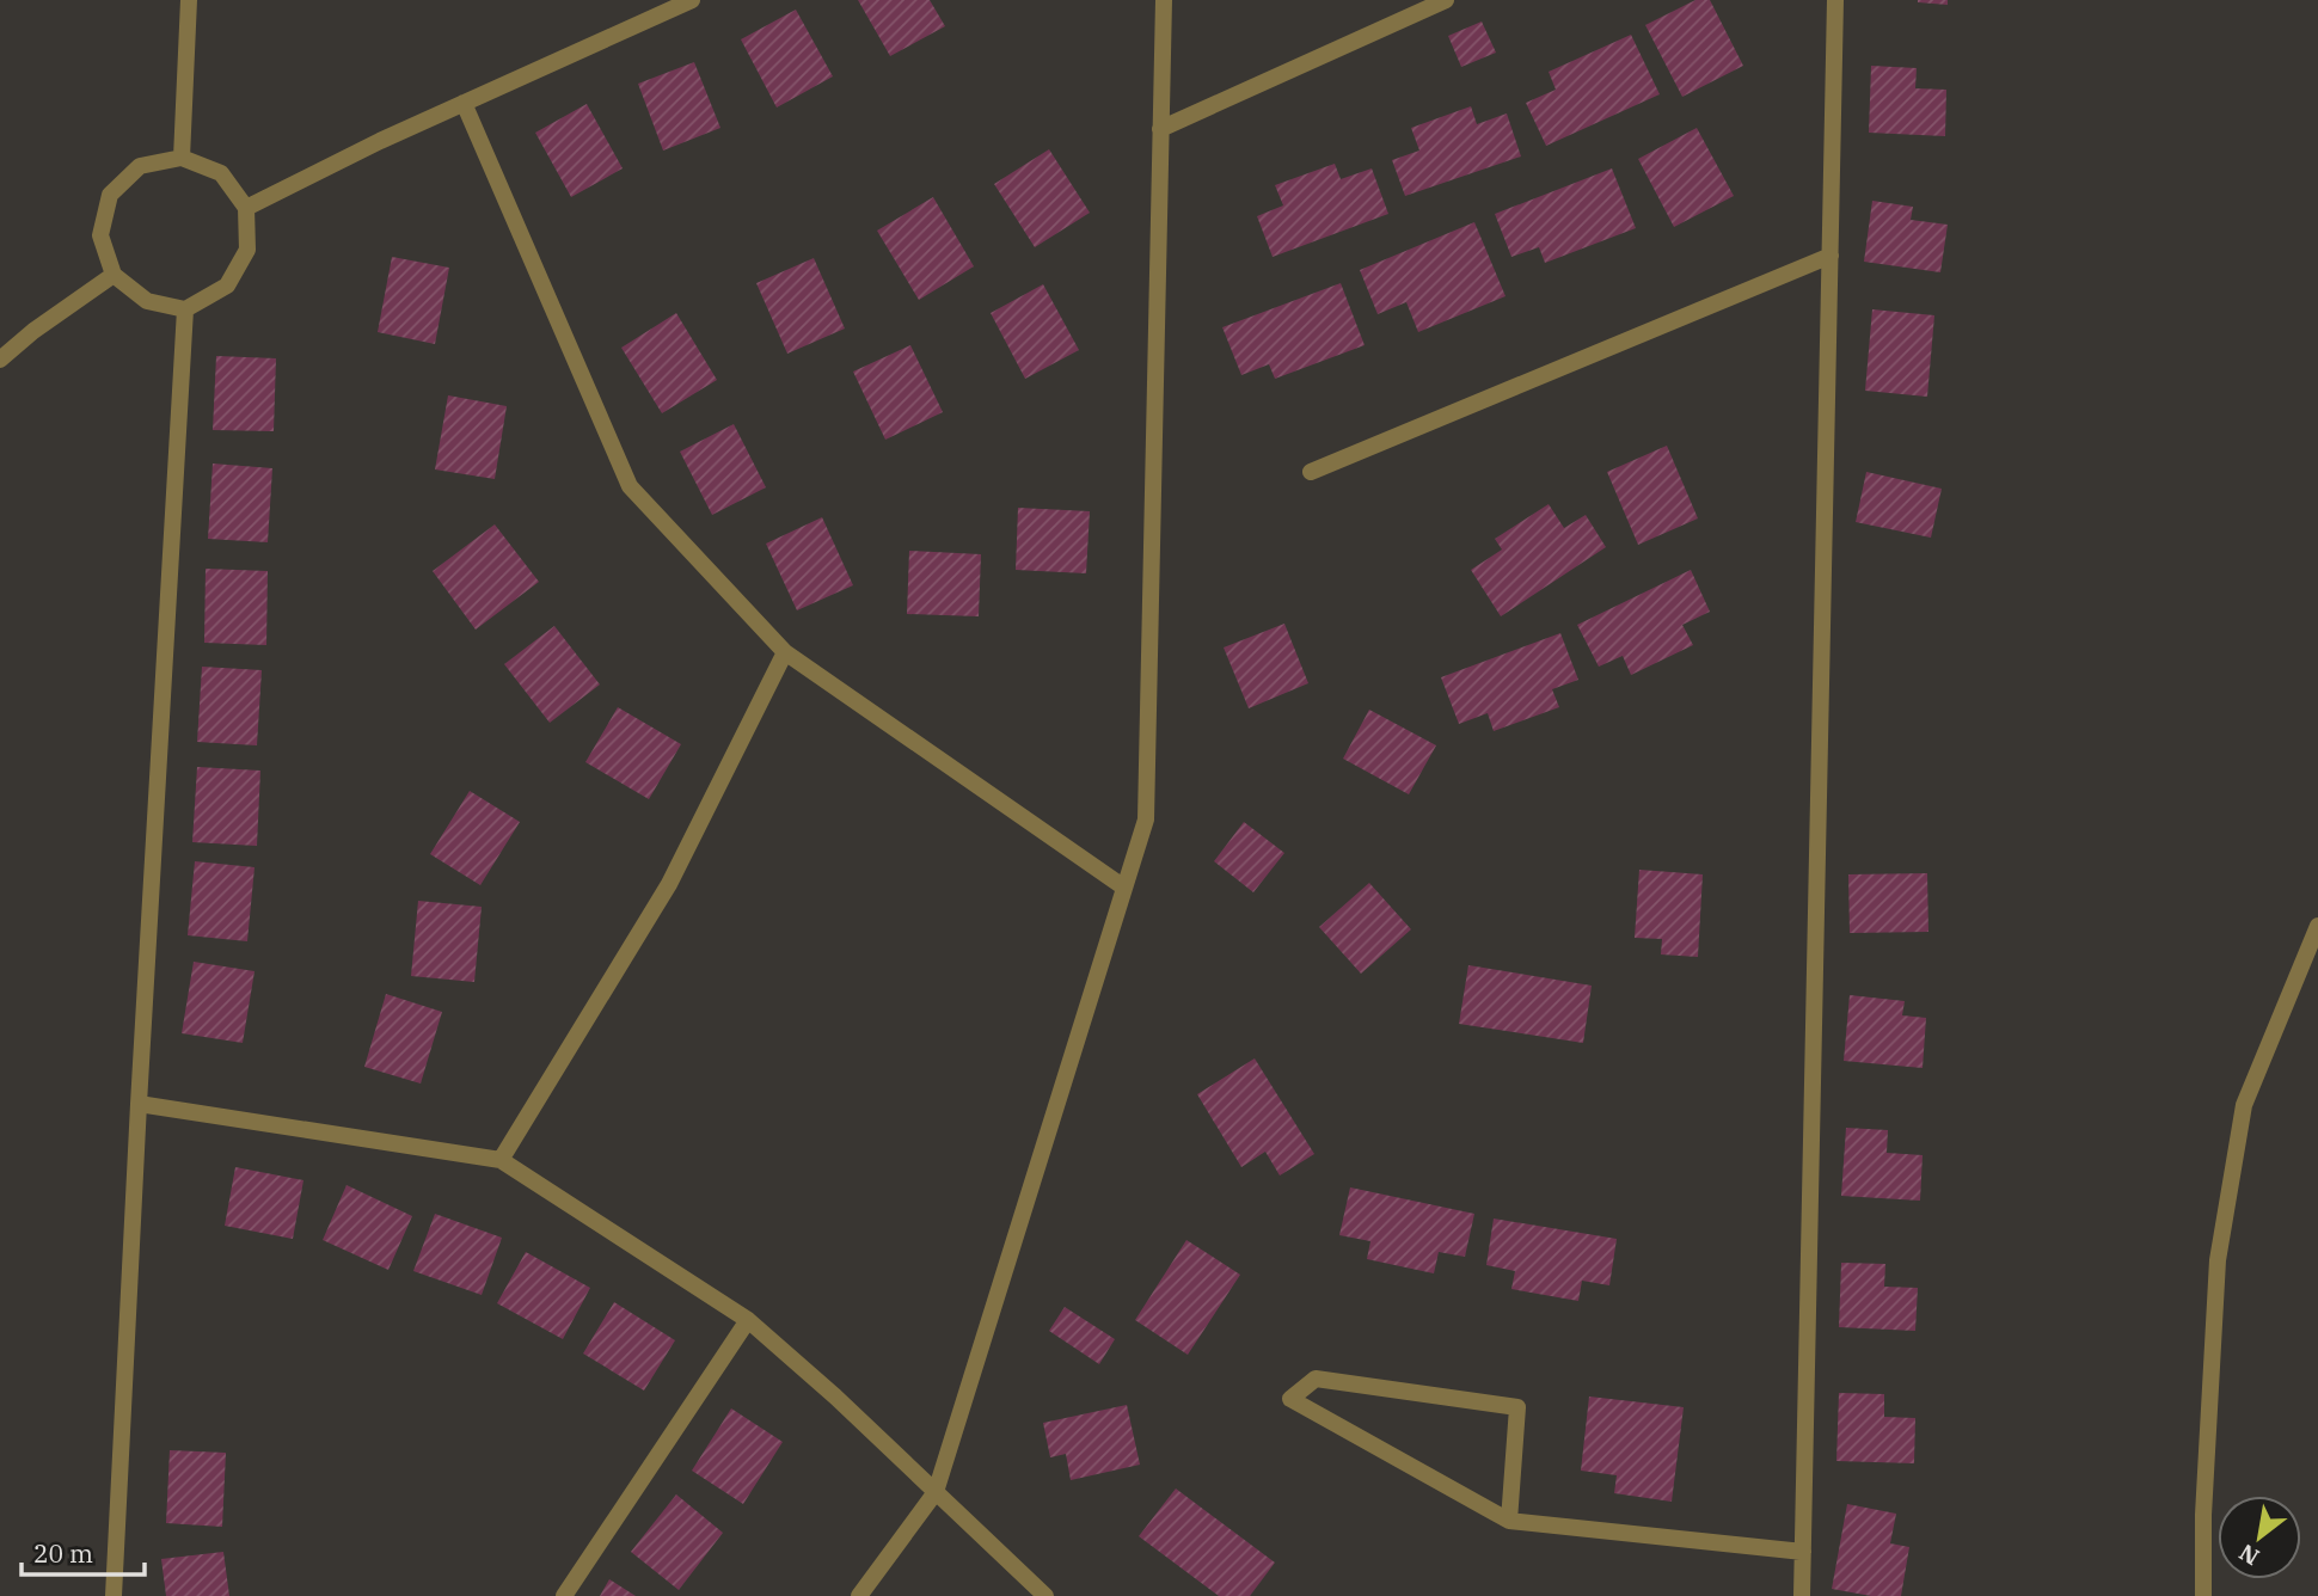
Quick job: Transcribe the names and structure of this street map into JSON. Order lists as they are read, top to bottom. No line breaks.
{"scale_bar":"20 m","north":"bottom left"}
